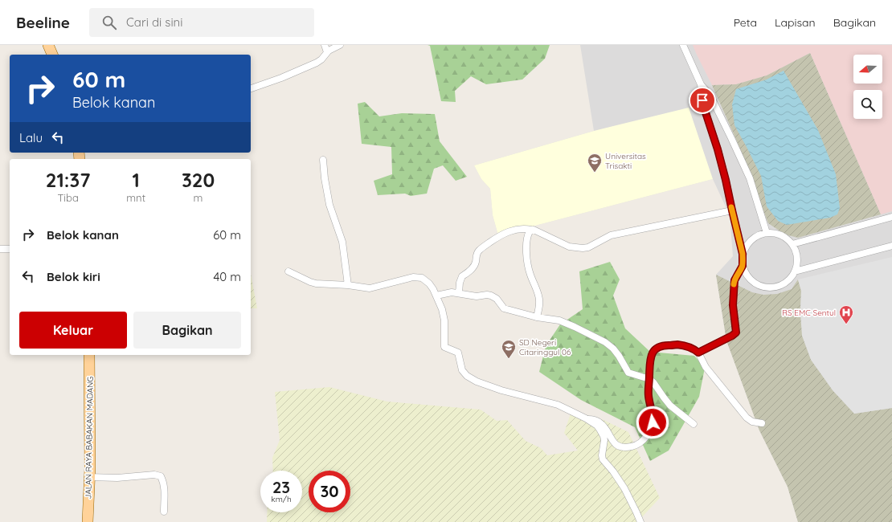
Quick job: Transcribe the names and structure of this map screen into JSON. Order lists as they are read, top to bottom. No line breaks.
{"streets":{"main road":["JALAN RAYA BABAKAN MADANG"]},"places":{"school or university":["Universitas Trisakti","SD Negeri Citaringgul 06"],"hospital":["RS EMC Sentul"]},"north":"left","page":{"header":"Beeline","search":"Cari di sini","nav":["Peta","Lapisan","Bagikan"],"turn":["60 m","Belok kanan"],"then":"Lalu","eta":["21:37","Tiba","1","mnt","320","m"],"list":[{"name":"Belok kanan","value":"60 m"},{"name":"Belok kiri","value":"40 m"}],"buttons":["Keluar","Bagikan"],"speed":"23 km/h","limit":"30"}}
